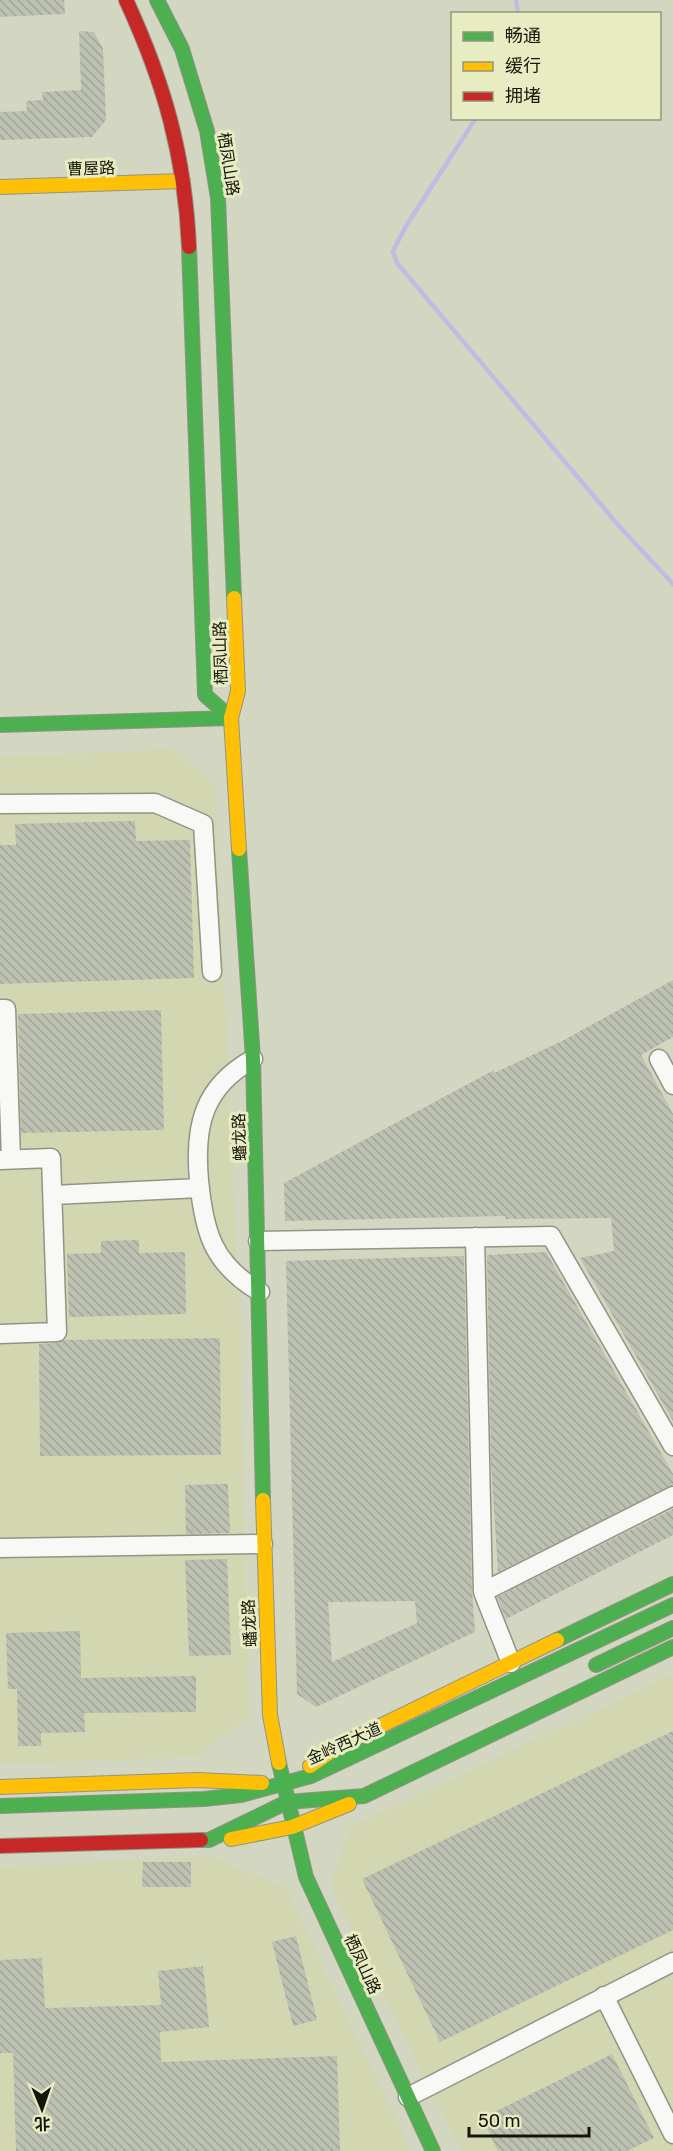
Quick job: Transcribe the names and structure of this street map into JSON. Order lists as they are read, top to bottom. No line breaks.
{"streets":{"street":["栖凤山路","曹屋路","蟠龙路","金岭西大道"]},"crossings":[["栖凤山路","曹屋路"],["栖凤山路","蟠龙路"],["栖凤山路","金岭西大道"],["蟠龙路","金岭西大道"]],"legend":["畅通","缓行","拥堵"],"scale_bar":"50 m","north":"bottom"}
